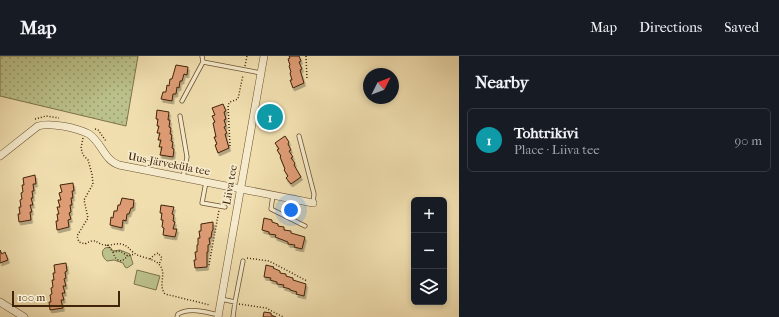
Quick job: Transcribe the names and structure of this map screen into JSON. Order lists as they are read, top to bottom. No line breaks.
{"streets":{"street":["Uus-Järveküla tee","Liiva tee"]},"crossings":[["Uus-Järveküla tee","Liiva tee"]],"scale_bar":"100 m","north":"top right","page":{"header":"Map","nav":["Map","Directions","Saved"],"heading":"Nearby","pins":"1","list":[{"mark":"1","name":"Tohtrikivi","note":"Place · Liiva tee","value":"90 m"}],"map_buttons":["+","−"],"scale":"100 m"}}
